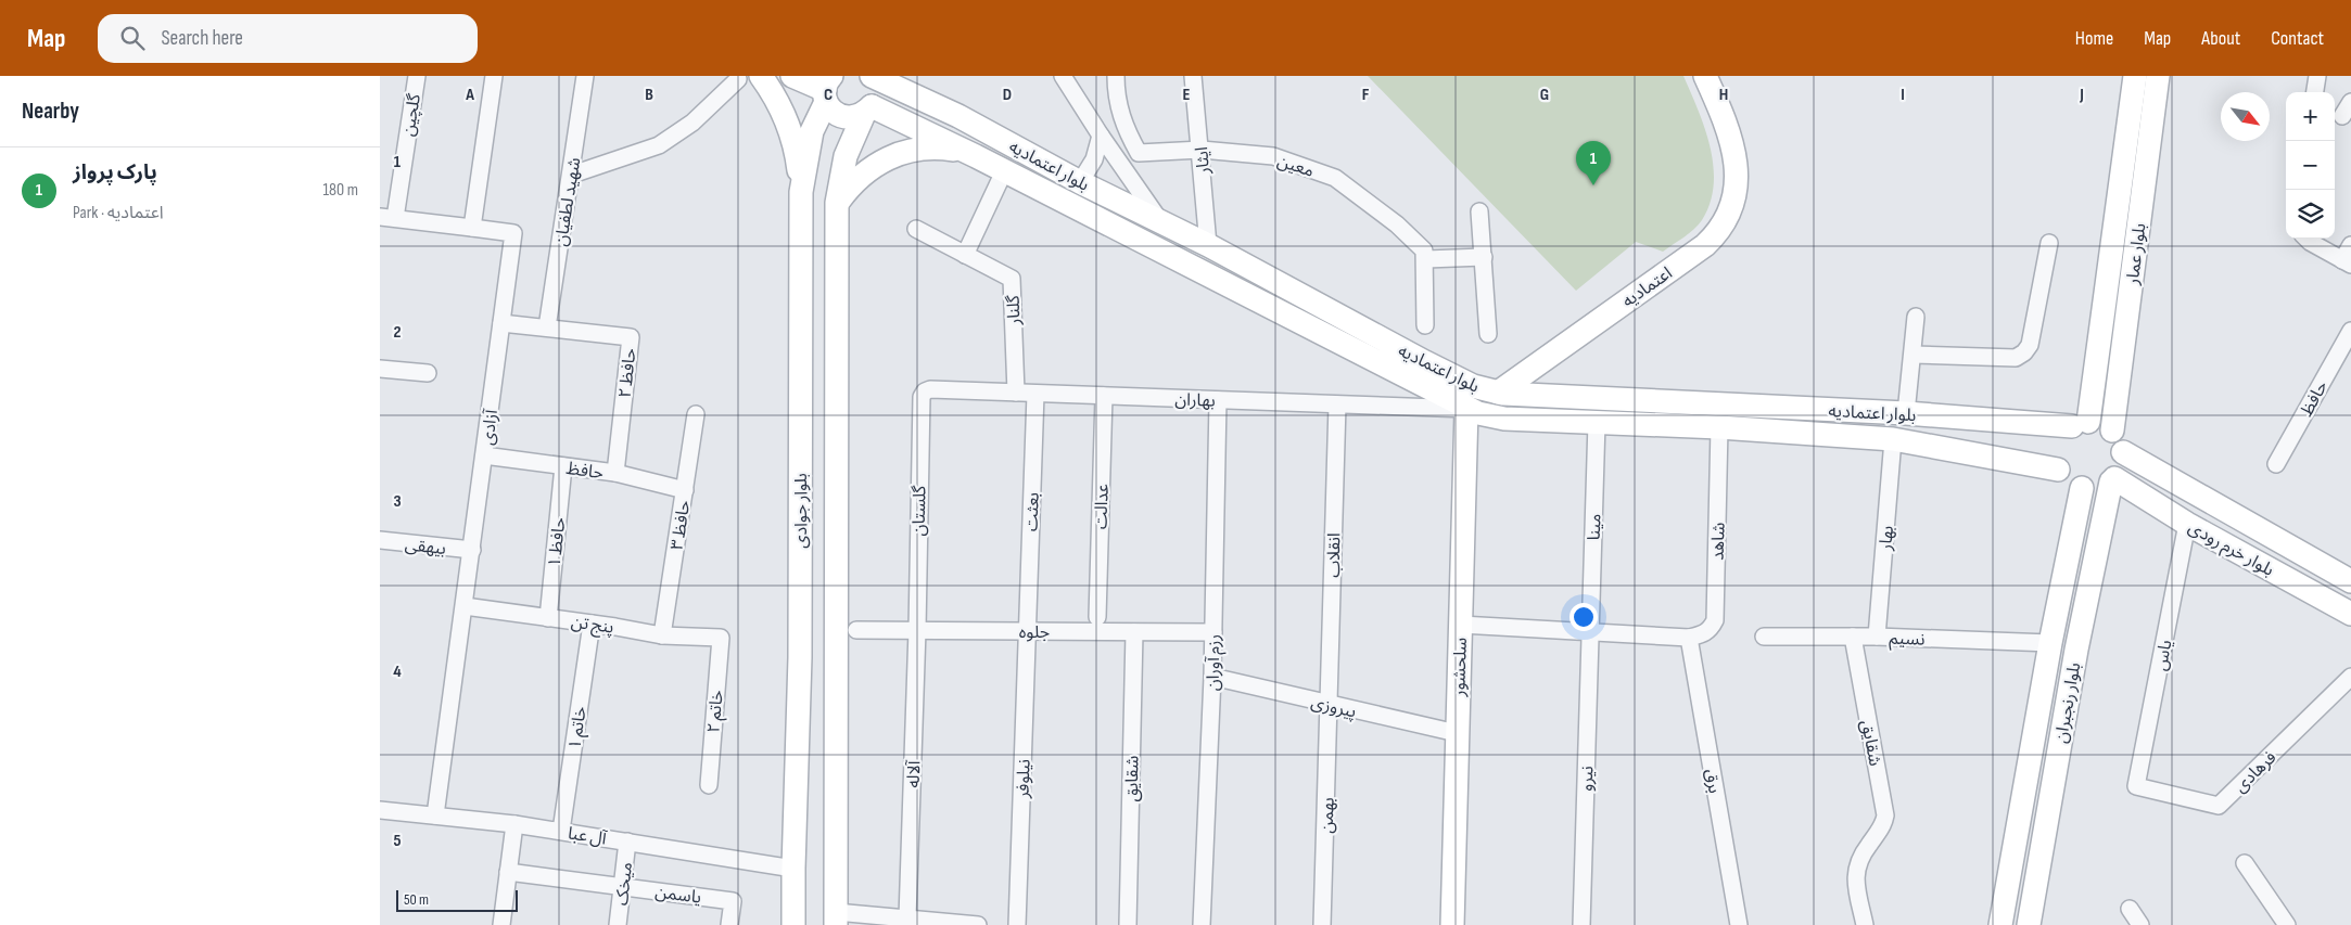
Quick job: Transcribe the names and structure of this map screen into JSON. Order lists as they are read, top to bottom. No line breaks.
{"streets":{"street":["گلچین","ایثار","بلوار اعتمادیه","معین","شهید لطفیان","بلوار عمار","اعتمادیه","گلنار","حافظ ۲","حافظ","بهاران","آزادی","عدالت","بلوار جوادی","گلستان","بعثت","حافظ ۳","مینا","بهار","شاهد","حافظ ۱","بیهقی","بلوار خرم رودی","انقلاب","پنج تن","جلوه","نسیم","یاس","رزم آوران","سلحشور","بلوار رنجبران","پیروزی","خاتم ۲","خاتم ۱","شقایق","فرهادی","آلاله","نیلوفر","نیرو","برق","بهمن","آل عبا","میخک","یاسمن"]},"crossings":[["ایثار","بلوار اعتمادیه"],["ایثار","معین"],["بلوار اعتمادیه","بلوار عمار"],["بلوار اعتمادیه","اعتمادیه"],["بلوار اعتمادیه","بهاران"],["بلوار اعتمادیه","بلوار جوادی"],["بلوار اعتمادیه","مینا"],["بلوار اعتمادیه","بهار"],["بلوار اعتمادیه","شاهد"],["بلوار اعتمادیه","بلوار خرم رودی"],["بلوار اعتمادیه","سلحشور"],["بلوار اعتمادیه","بلوار رنجبران"],["شهید لطفیان","حافظ ۲"],["بلوار عمار","بلوار خرم رودی"],["بلوار عمار","بلوار رنجبران"],["گلنار","بهاران"],["حافظ ۲","حافظ"],["حافظ ۲","آزادی"],["حافظ","آزادی"],["حافظ","حافظ ۳"],["حافظ","حافظ ۱"],["بهاران","عدالت"],["بهاران","گلستان"],["بهاران","بعثت"],["بهاران","انقلاب"],["بهاران","رزم آوران"],["بهاران","سلحشور"],["آزادی","بیهقی"],["آزادی","پنج تن"],["آزادی","آل عبا"],["بلوار جوادی","آل عبا"],["گلستان","جلوه"],["گلستان","آلاله"],["بعثت","جلوه"],["بعثت","نیلوفر"],["حافظ ۳","پنج تن"],["مینا","نیرو"],["بهار","نسیم"],["شاهد","برق"],["حافظ ۱","پنج تن"],["بلوار خرم رودی","یاس"],["بلوار خرم رودی","بلوار رنجبران"],["انقلاب","پیروزی"],["انقلاب","بهمن"],["پنج تن","خاتم ۲"],["پنج تن","خاتم ۱"],["جلوه","رزم آوران"],["جلوه","شقایق"],["جلوه","آلاله"],["جلوه","نیلوفر"],["نسیم","بلوار رنجبران"],["نسیم","شقایق"],["یاس","فرهادی"],["رزم آوران","پیروزی"],["سلحشور","پیروزی"],["پیروزی","بهمن"],["خاتم ۱","آل عبا"],["آل عبا","میخک"],["میخک","یاسمن"]],"scale_bar":"50 m","north":"bottom right","page":{"header":"Map","search":"Search here","nav":["Home","Map","About","Contact"],"heading":"Nearby","map_buttons":["+","−"],"pins":"1","list":[{"mark":"1","name":"پارک پرواز","note":"Park · اعتمادیه","value":"180 m"}],"scale":"50 m"},"grid":{"columns":["A","B","C","D","E","F","G","H","I","J"],"rows":["1","2","3","4","5"]}}
